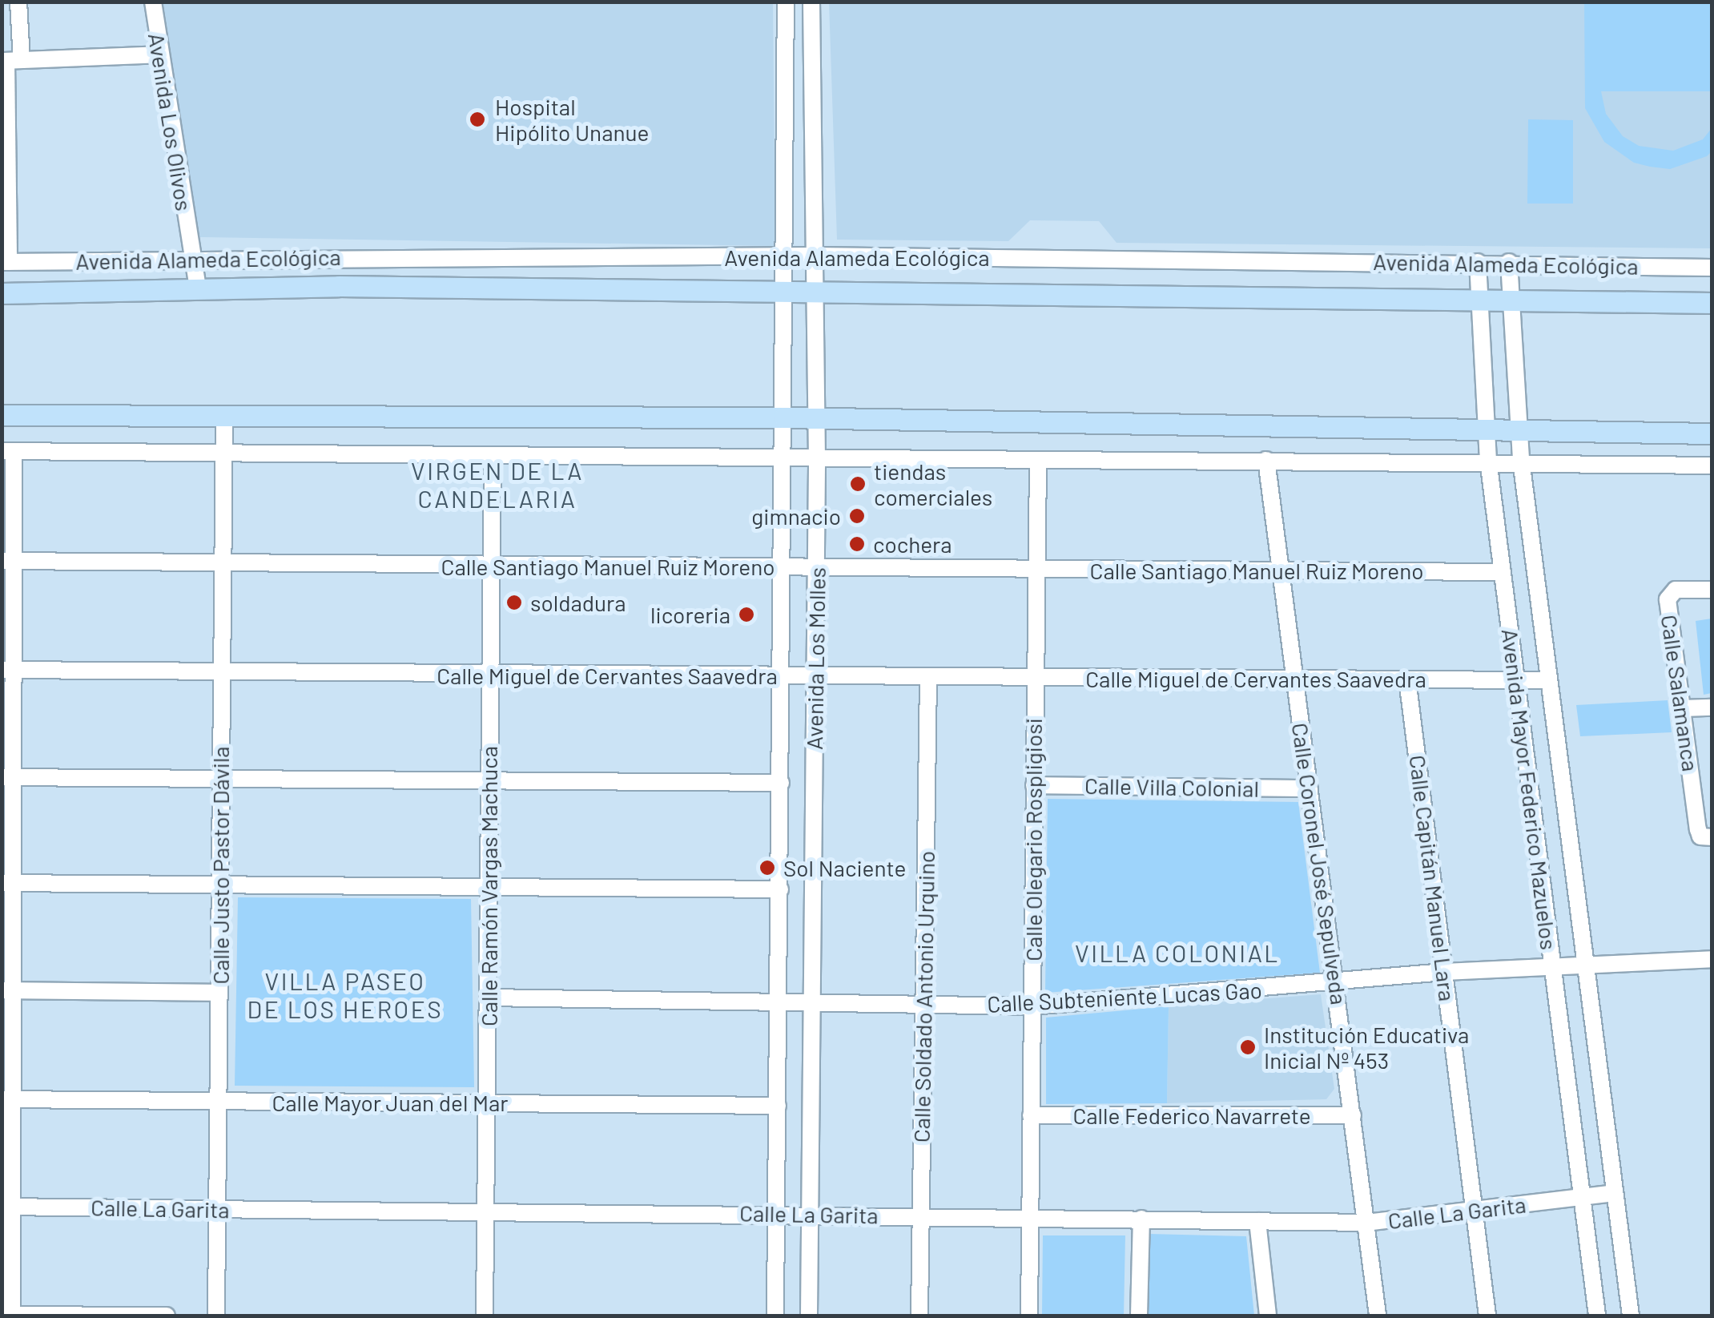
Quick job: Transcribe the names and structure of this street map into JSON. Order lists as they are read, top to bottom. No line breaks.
{"streets":{"main road":["Avenida Alameda Ecológica"],"street":["Avenida Los Olivos","Calle Santiago Manuel Ruiz Moreno","Avenida Los Molles","Calle Miguel de Cervantes Saavedra","Calle Salamanca","Calle Villa Colonial","Avenida Mayor Federico Mazuelos","Calle Olegario Rospligiosi","Calle Coronel José Sepulveda","Calle Justo Pastor Dávila","Calle Capitán Manuel Lara","Calle Ramón Vargas Machuca","Calle Soldado Antonio Urquino","Calle Subteniente Lucas Gao","Calle Mayor Juan del Mar","Calle Federico Navarrete","Calle La Garita"]},"crossings":[["Avenida Los Olivos","Avenida Alameda Ecológica"],["Avenida Alameda Ecológica","Avenida Los Molles"],["Avenida Alameda Ecológica","Avenida Mayor Federico Mazuelos"],["Calle Santiago Manuel Ruiz Moreno","Avenida Los Molles"],["Calle Santiago Manuel Ruiz Moreno","Avenida Mayor Federico Mazuelos"],["Calle Santiago Manuel Ruiz Moreno","Calle Olegario Rospligiosi"],["Calle Santiago Manuel Ruiz Moreno","Calle Coronel José Sepulveda"],["Calle Santiago Manuel Ruiz Moreno","Calle Justo Pastor Dávila"],["Calle Santiago Manuel Ruiz Moreno","Calle Ramón Vargas Machuca"],["Avenida Los Molles","Calle Miguel de Cervantes Saavedra"],["Avenida Los Molles","Calle Subteniente Lucas Gao"],["Avenida Los Molles","Calle Mayor Juan del Mar"],["Avenida Los Molles","Calle La Garita"],["Calle Miguel de Cervantes Saavedra","Avenida Mayor Federico Mazuelos"],["Calle Miguel de Cervantes Saavedra","Calle Olegario Rospligiosi"],["Calle Miguel de Cervantes Saavedra","Calle Coronel José Sepulveda"],["Calle Miguel de Cervantes Saavedra","Calle Justo Pastor Dávila"],["Calle Miguel de Cervantes Saavedra","Calle Capitán Manuel Lara"],["Calle Miguel de Cervantes Saavedra","Calle Ramón Vargas Machuca"],["Calle Miguel de Cervantes Saavedra","Calle Soldado Antonio Urquino"],["Calle Villa Colonial","Calle Olegario Rospligiosi"],["Calle Villa Colonial","Calle Coronel José Sepulveda"],["Avenida Mayor Federico Mazuelos","Calle Subteniente Lucas Gao"],["Avenida Mayor Federico Mazuelos","Calle La Garita"],["Calle Olegario Rospligiosi","Calle Subteniente Lucas Gao"],["Calle Olegario Rospligiosi","Calle Federico Navarrete"],["Calle Olegario Rospligiosi","Calle La Garita"],["Calle Coronel José Sepulveda","Calle Subteniente Lucas Gao"],["Calle Coronel José Sepulveda","Calle Federico Navarrete"],["Calle Coronel José Sepulveda","Calle La Garita"],["Calle Justo Pastor Dávila","Calle Mayor Juan del Mar"],["Calle Justo Pastor Dávila","Calle La Garita"],["Calle Capitán Manuel Lara","Calle Subteniente Lucas Gao"],["Calle Capitán Manuel Lara","Calle La Garita"],["Calle Ramón Vargas Machuca","Calle Subteniente Lucas Gao"],["Calle Ramón Vargas Machuca","Calle Mayor Juan del Mar"],["Calle Ramón Vargas Machuca","Calle La Garita"],["Calle Soldado Antonio Urquino","Calle Subteniente Lucas Gao"],["Calle Soldado Antonio Urquino","Calle La Garita"]],"districts":["VIRGEN DE LA CANDELARIA","VILLA COLONIAL","VILLA PASEO DE LOS HEROES"],"places":["Hospital Hipólito Unanue","tiendas comerciales","gimnacio","cochera","soldadura","licoreria","Sol Naciente","Institución Educativa Inicial Nº 453"]}
